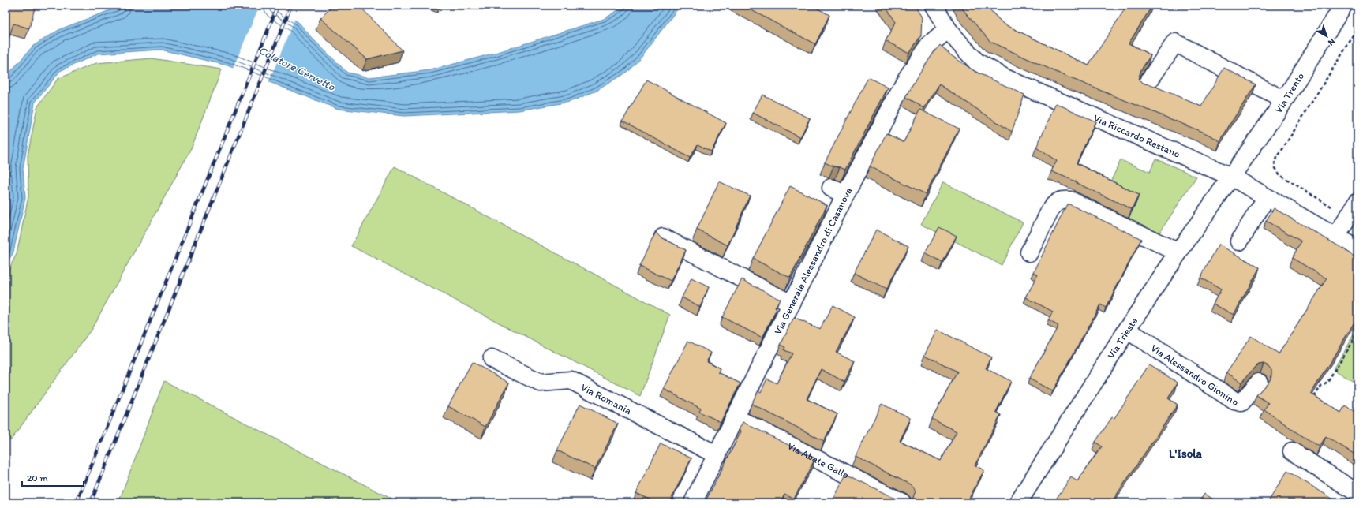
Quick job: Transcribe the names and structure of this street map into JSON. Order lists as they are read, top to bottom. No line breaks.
{"streets":{"street":["Via Trento","Via Riccardo Restano","Via Generale Alessandro di Casanova","Via Trieste","Via Alessandro Gionino","Via Romania","Via Abate Gallo"]},"crossings":[["Via Trento","Via Riccardo Restano"],["Via Trento","Via Trieste"],["Via Riccardo Restano","Via Generale Alessandro di Casanova"],["Via Riccardo Restano","Via Trieste"],["Via Generale Alessandro di Casanova","Via Romania"],["Via Generale Alessandro di Casanova","Via Abate Gallo"],["Via Trieste","Via Alessandro Gionino"]],"districts":["L'Isola"],"water":["Colatore Cervetto"],"scale_bar":"20 m","north":"bottom right"}
